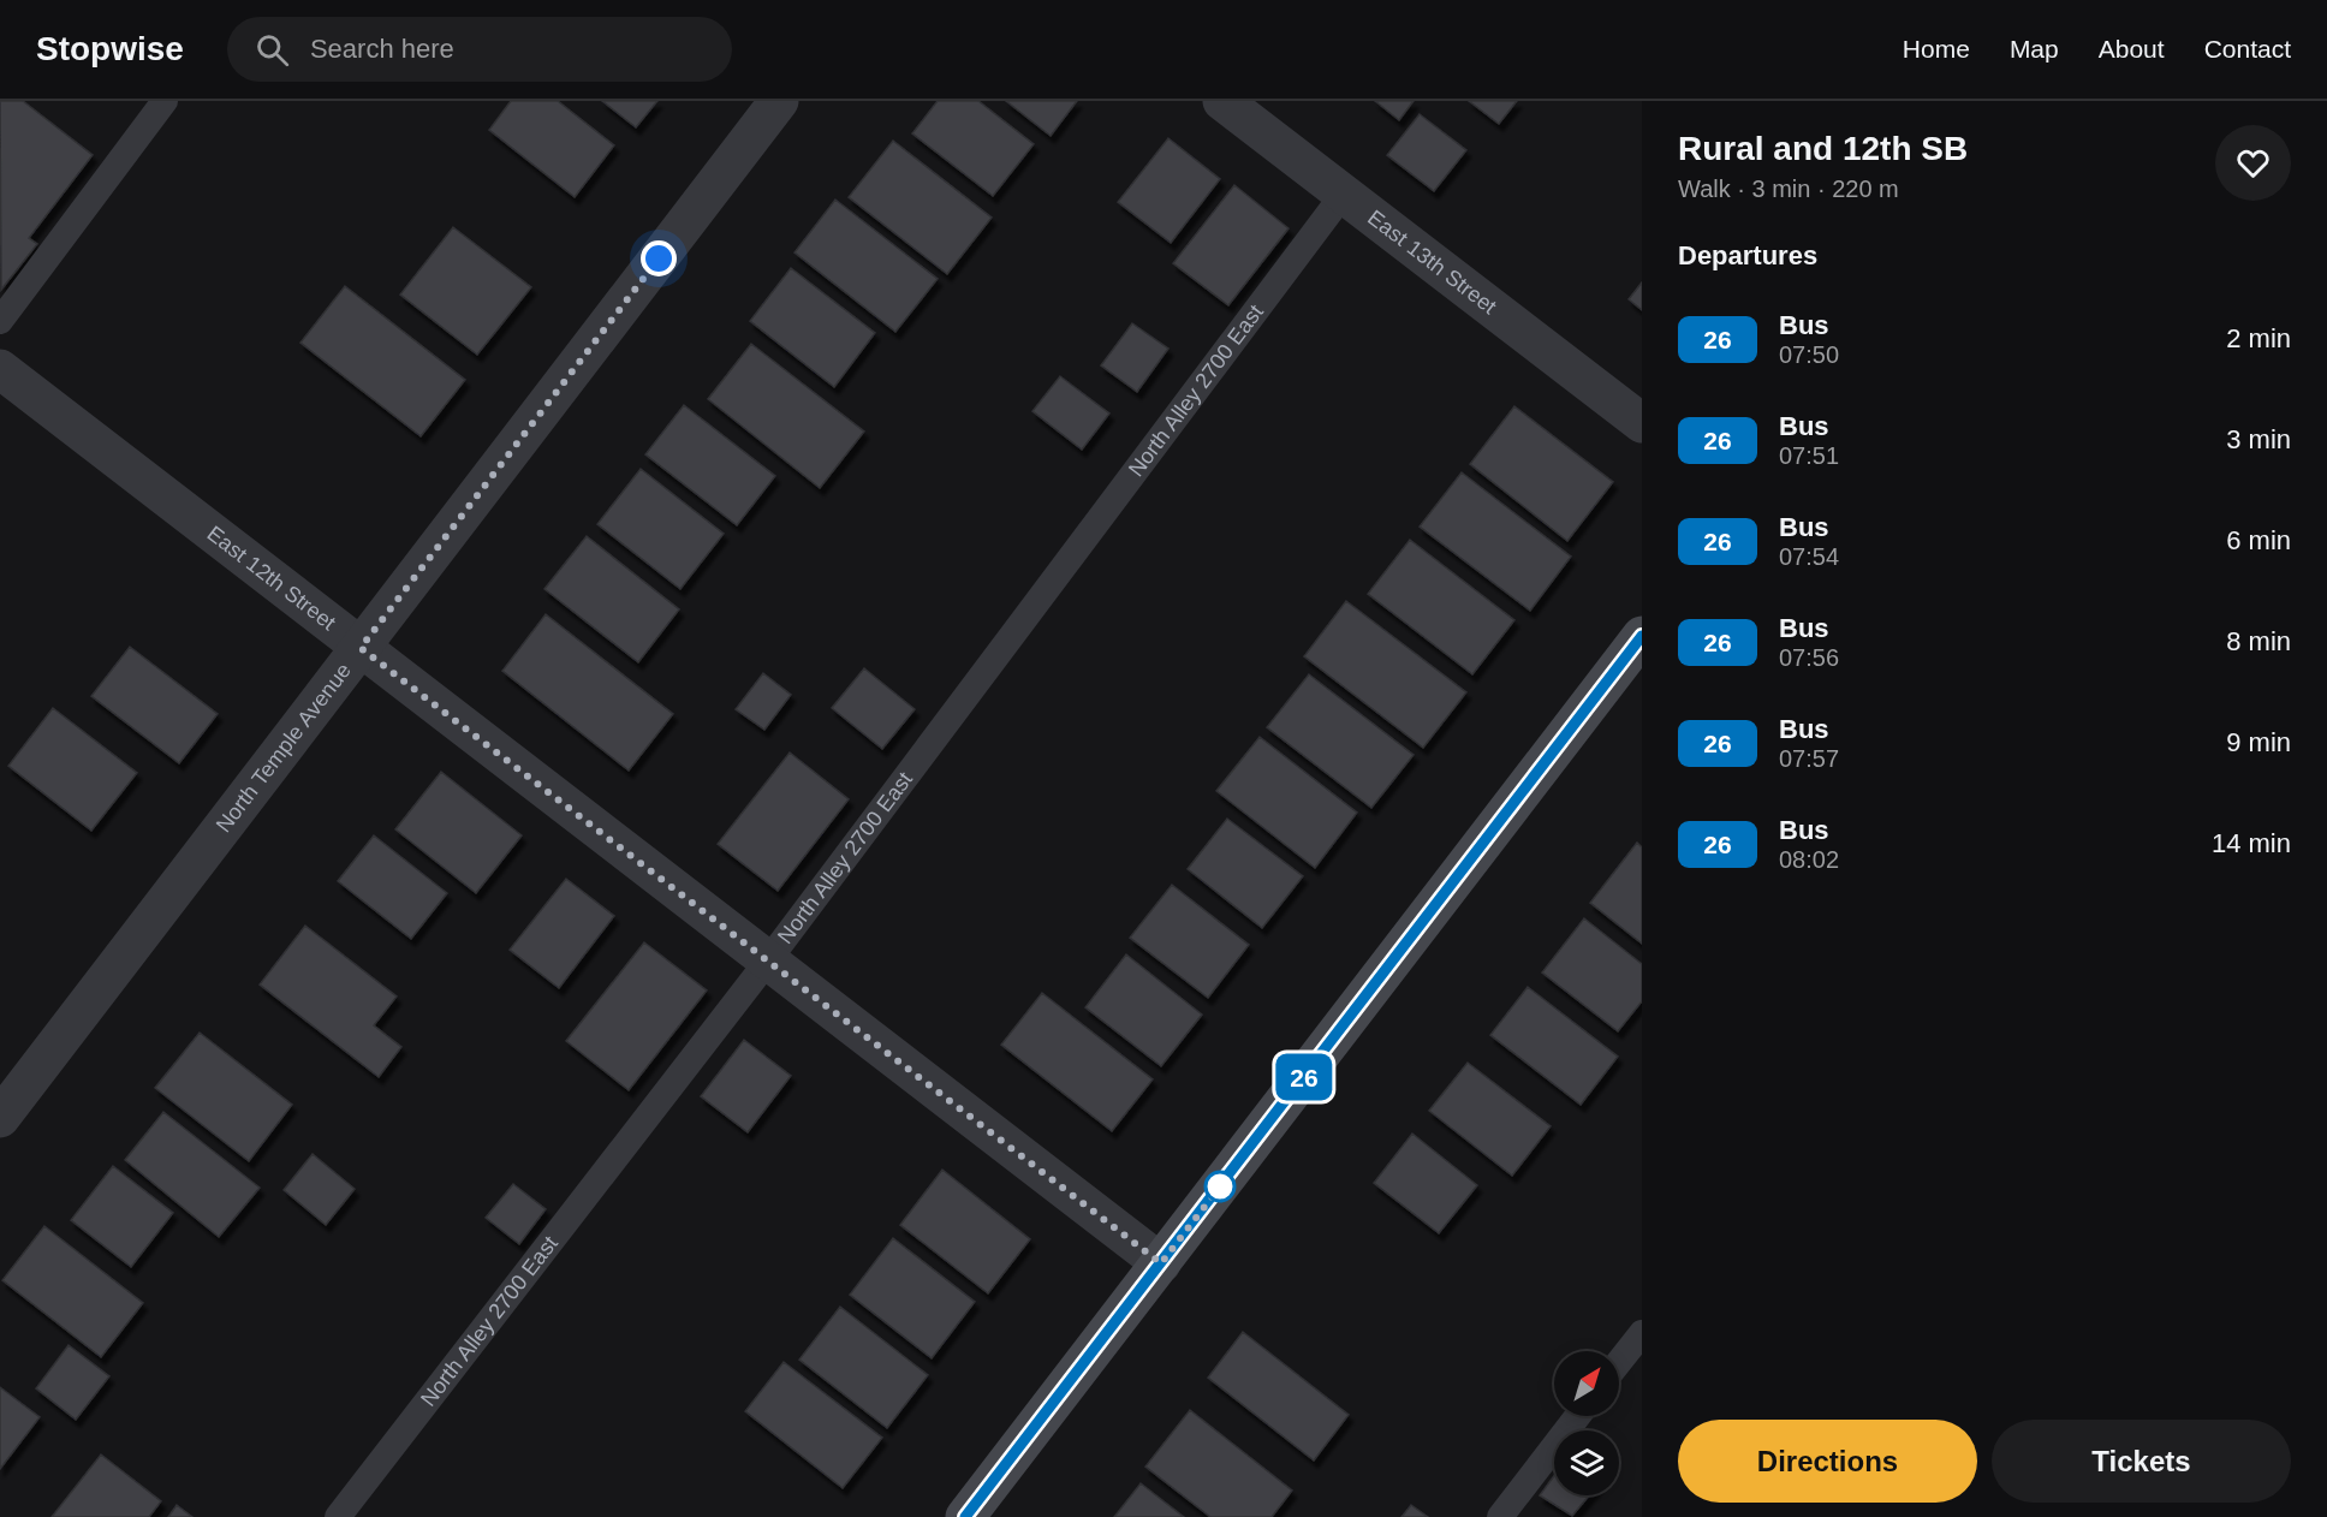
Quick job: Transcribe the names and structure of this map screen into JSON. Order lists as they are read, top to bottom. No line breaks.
{"streets":{"street":["East 13th Street","East 12th Street","North Temple Avenue"],"lane":["North Alley 2700 East"]},"crossings":[["East 13th Street","North Alley 2700 East"],["North Alley 2700 East","East 12th Street"],["East 12th Street","North Temple Avenue"]],"lines":["bus line 26"],"north":"top right","page":{"header":"Stopwise","search":"Search here","nav":["Home","Map","About","Contact"],"on_map":"26","heading":[["Rural and 12th SB","Walk · 3 min · 220 m"],"Departures"],"list":[{"mark":"26","name":"Bus","note":"07:50","value":"2 min"},{"mark":"26","name":"Bus","note":"07:51","value":"3 min"},{"mark":"26","name":"Bus","note":"07:54","value":"6 min"},{"mark":"26","name":"Bus","note":"07:56","value":"8 min"},{"mark":"26","name":"Bus","note":"07:57","value":"9 min"},{"mark":"26","name":"Bus","note":"08:02","value":"14 min"}],"buttons":["Directions","Tickets"]}}
